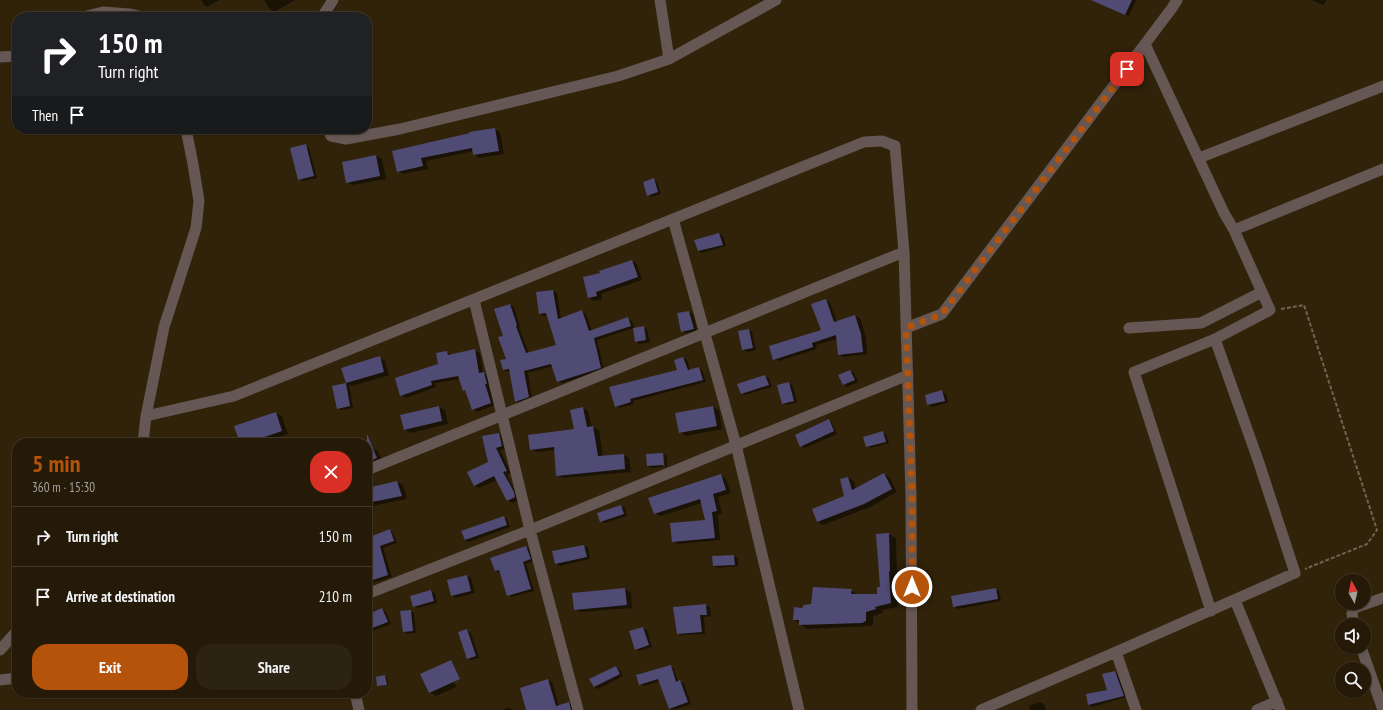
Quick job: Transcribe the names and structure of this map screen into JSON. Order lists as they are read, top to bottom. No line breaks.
{"north":"top","page":{"turn":["150 m","Turn right"],"then":"Then","heading":["5 min","360 m · 15:30"],"list":[{"name":"Turn right","value":"150 m"},{"name":"Arrive at destination","value":"210 m"}],"buttons":["Exit","Share"]}}
